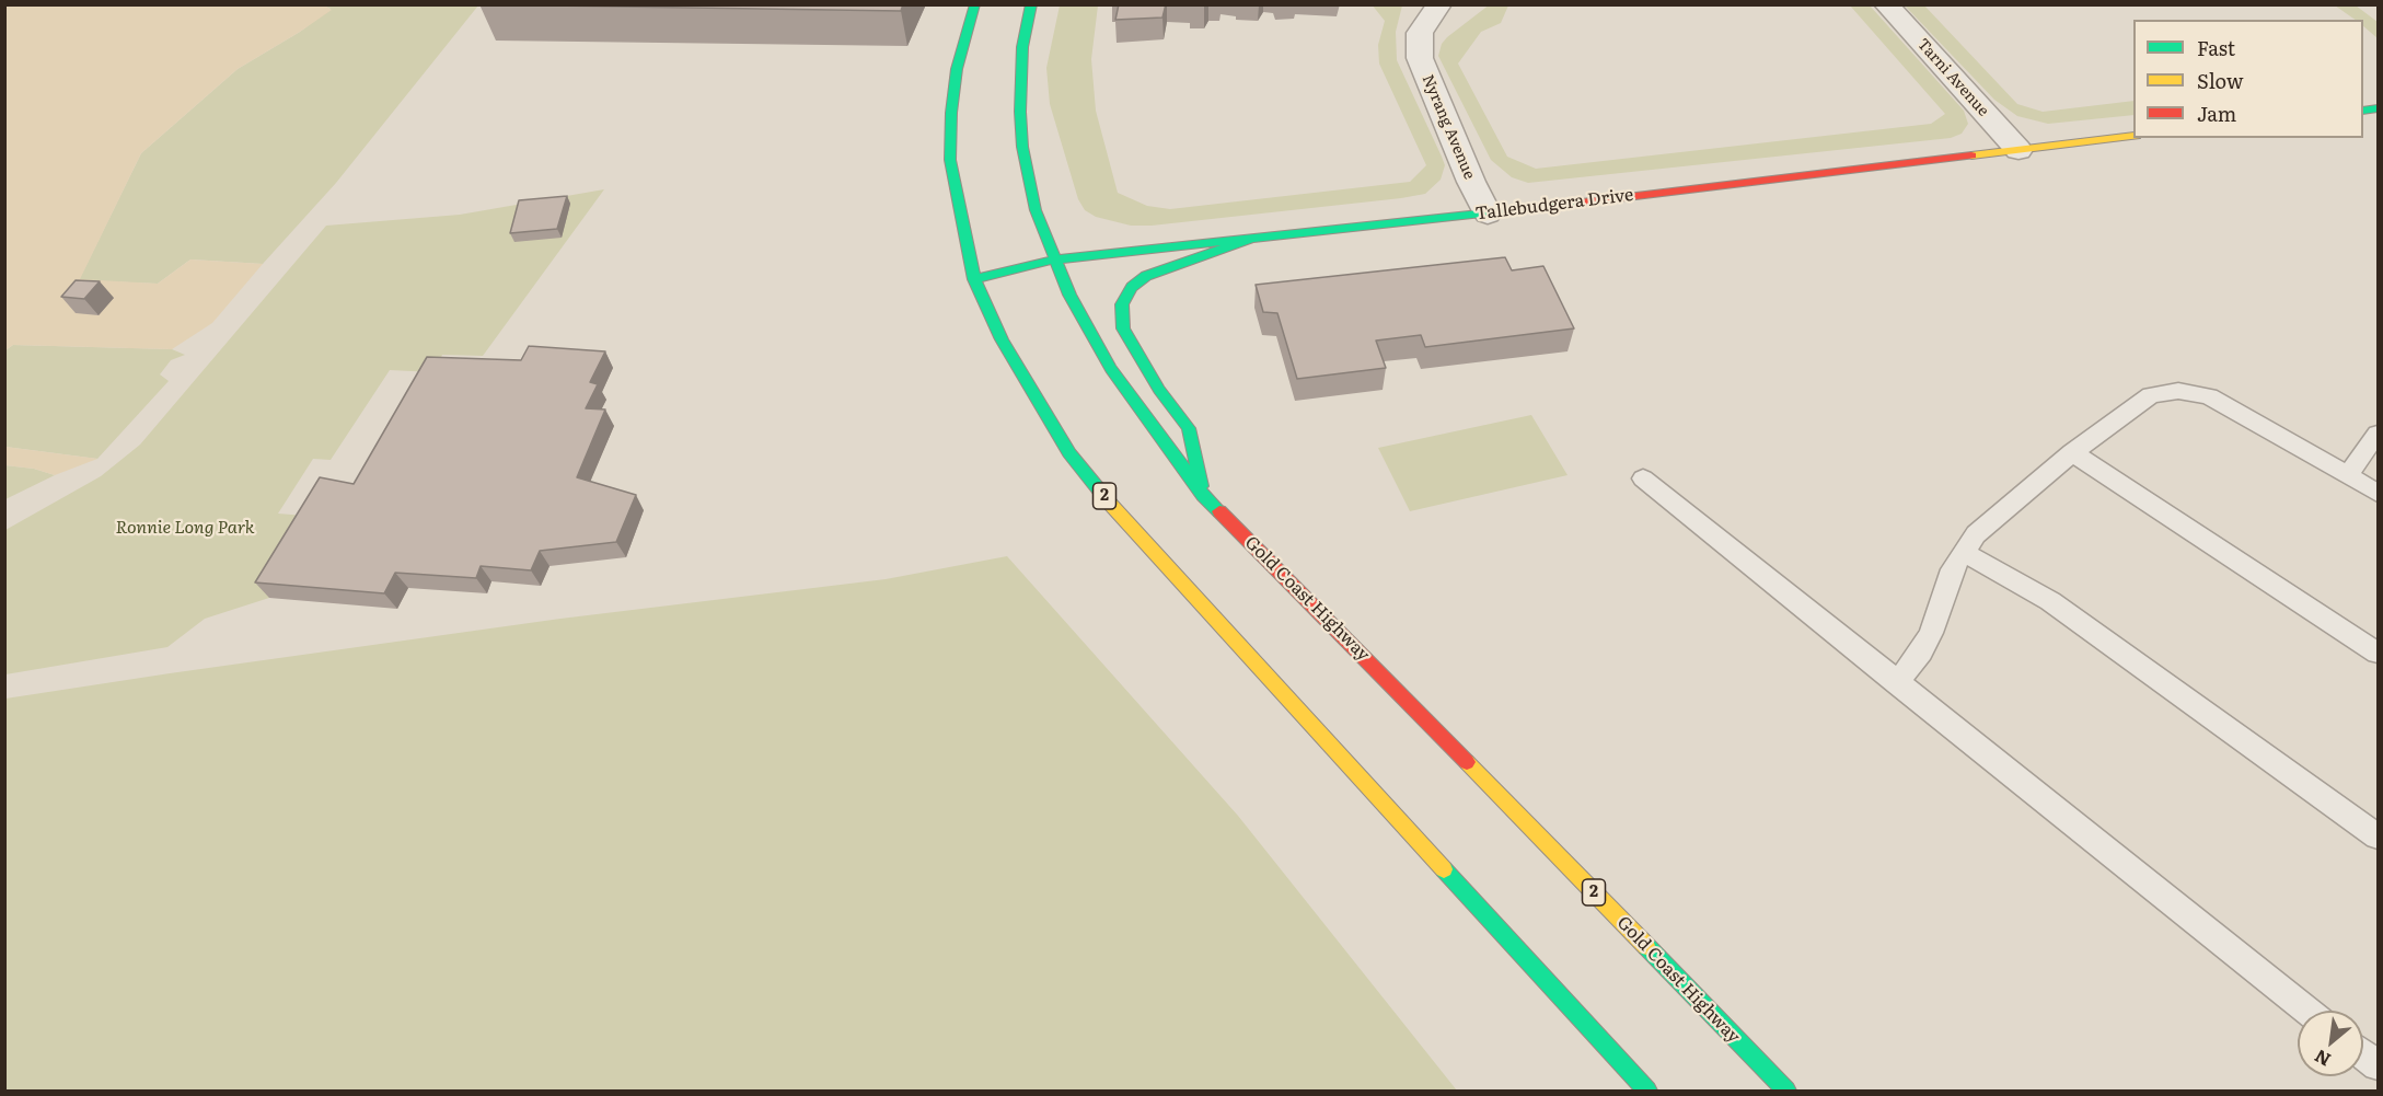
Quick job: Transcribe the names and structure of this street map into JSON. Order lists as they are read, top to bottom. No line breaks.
{"streets":{"main road":["Tallebudgera Drive","2","Gold Coast Highway"],"street":["Tarni Avenue","Nyrang Avenue"]},"crossings":[["Tarni Avenue","Tallebudgera Drive"],["Nyrang Avenue","Tallebudgera Drive"],["Tallebudgera Drive","2"],["Tallebudgera Drive","Gold Coast Highway"]],"parks":["Ronnie Long Park"],"legend":["Fast","Slow","Jam"],"north":"bottom left"}
